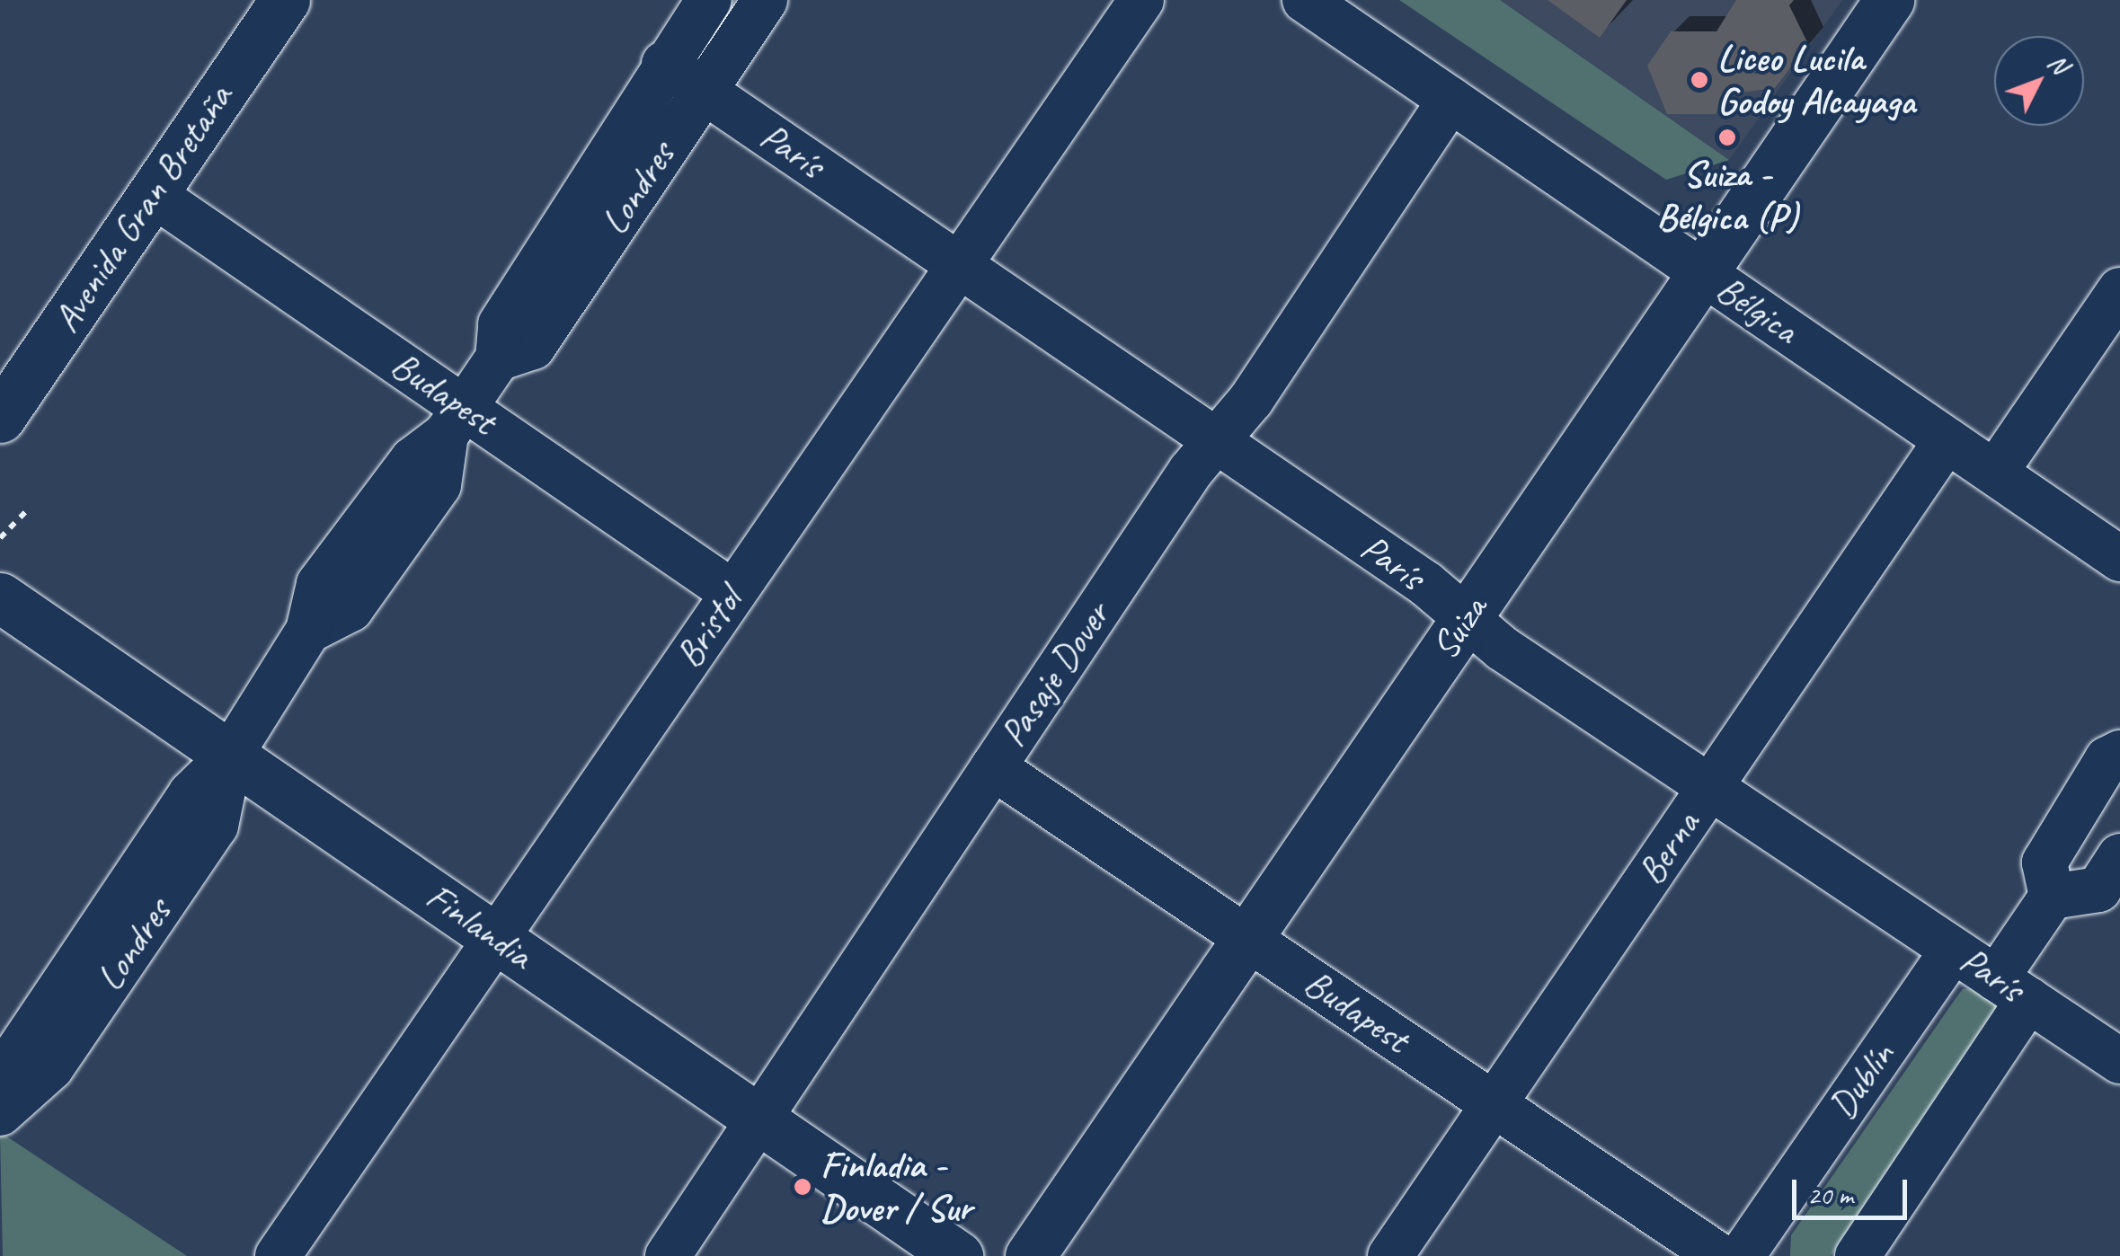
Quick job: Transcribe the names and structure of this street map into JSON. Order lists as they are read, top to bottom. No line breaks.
{"streets":{"street":["París","Londres","Avenida Gran Bretaña","Bélgica","Budapest","Bristol","Suiza","Pasaje Dover","Berna","Finlandia","Dublín"]},"crossings":[["París","Londres"],["París","Bristol"],["París","Suiza"],["París","Pasaje Dover"],["París","Berna"],["París","Dublín"],["Londres","Budapest"],["Londres","Finlandia"],["Avenida Gran Bretaña","Budapest"],["Bélgica","Suiza"],["Bélgica","Pasaje Dover"],["Bélgica","Berna"],["Budapest","Bristol"],["Budapest","Suiza"],["Budapest","Pasaje Dover"],["Budapest","Berna"],["Bristol","Finlandia"],["Pasaje Dover","Finlandia"]],"places":["Liceo Lucila Godoy Alcayaga","Suiza - Bélgica (P)","Finladia - Dover / Sur"],"scale_bar":"20 m","north":"top right"}
